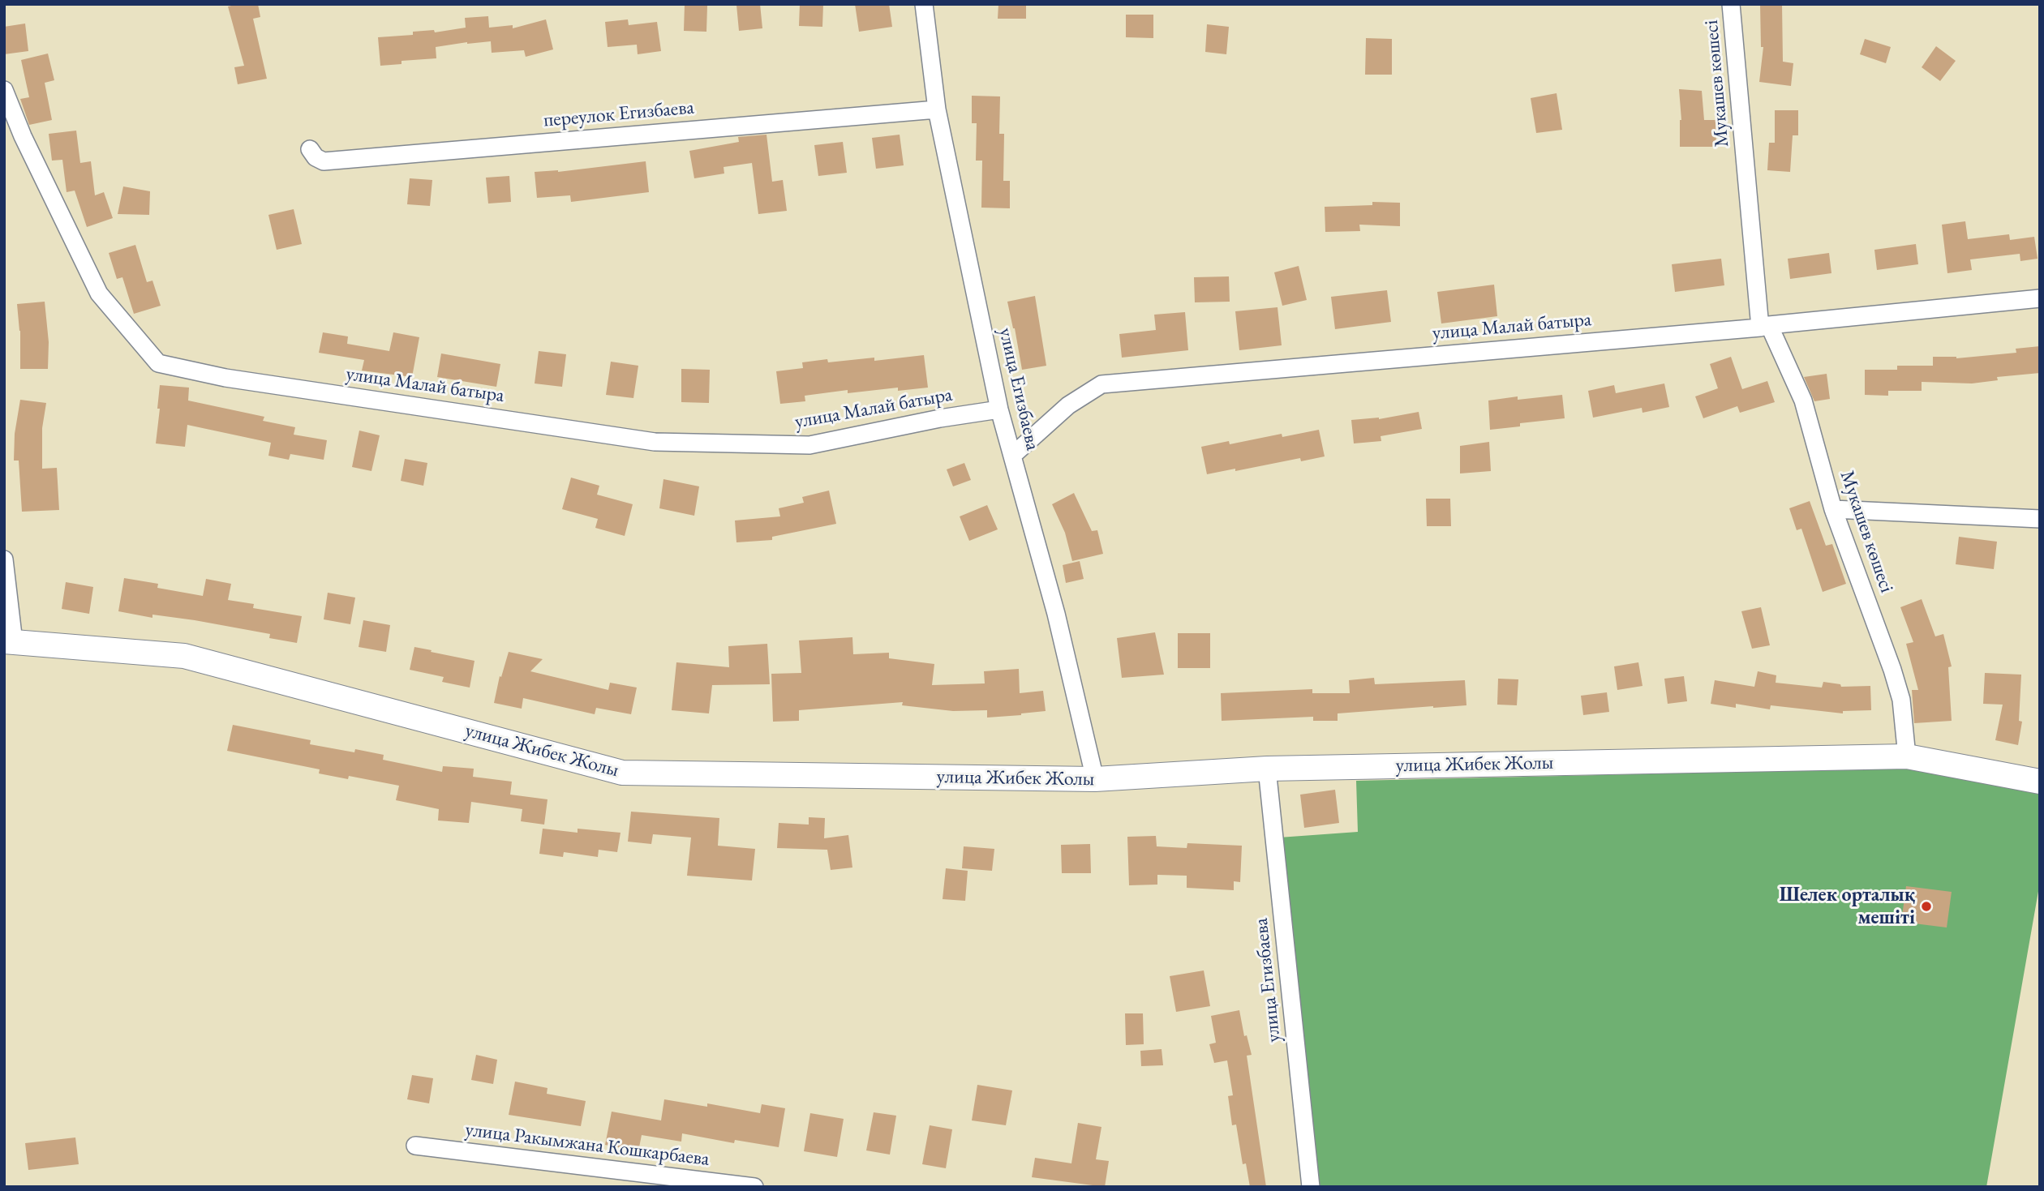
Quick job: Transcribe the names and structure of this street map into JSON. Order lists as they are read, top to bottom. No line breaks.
{"streets":{"main road":["улица Жибек Жолы"],"street":["Мукашев көшесі","переулок Егизбаева","улица Малай батыра","улица Егизбаева","улица Ракымжана Кошкарбаева"]},"crossings":[["Мукашев көшесі","улица Малай батыра"],["Мукашев көшесі","улица Жибек Жолы"],["переулок Егизбаева","улица Егизбаева"],["улица Малай батыра","улица Егизбаева"],["улица Егизбаева","улица Жибек Жолы"]],"places":["Шелек орталық мешіті"]}
